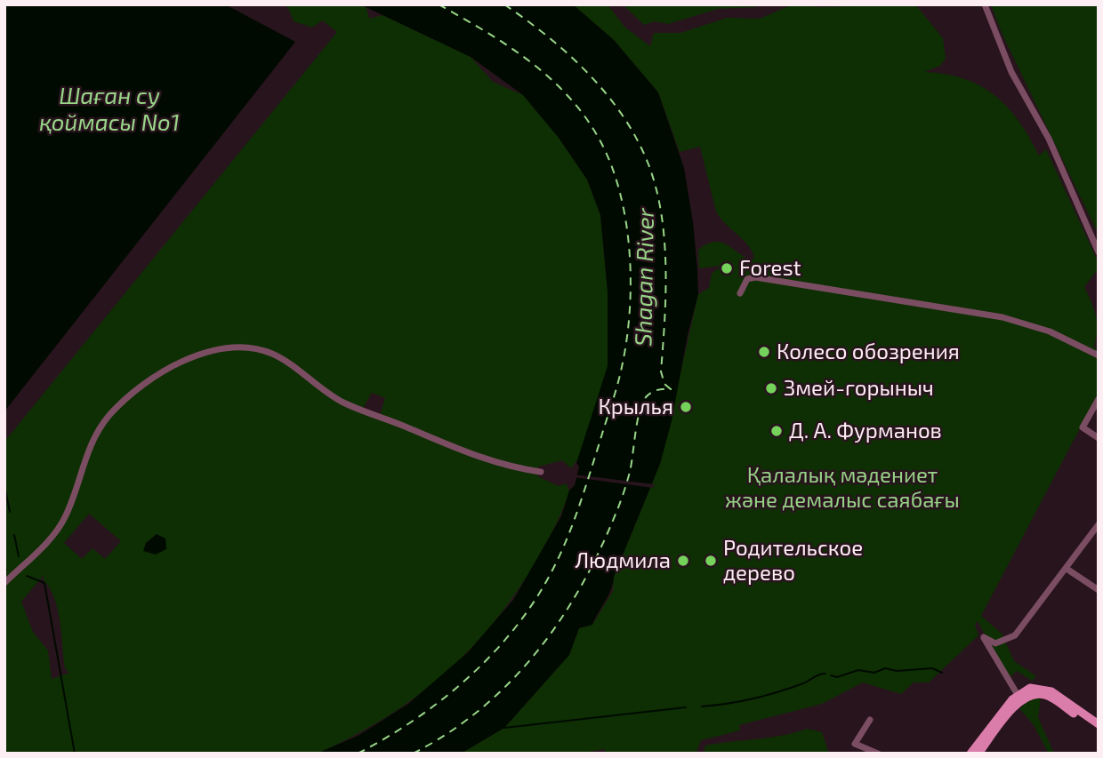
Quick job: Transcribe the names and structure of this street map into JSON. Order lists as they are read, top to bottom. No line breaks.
{"water":["Шаған су қоймасы No1","Shagan River"],"parks":["Қалалық мәдениет және демалыс саябағы"],"places":["Forest","Колесо обозрения","Змей-горыныч","Крылья","Д. А. Фурманов","Людмила","Родительское дерево"]}
